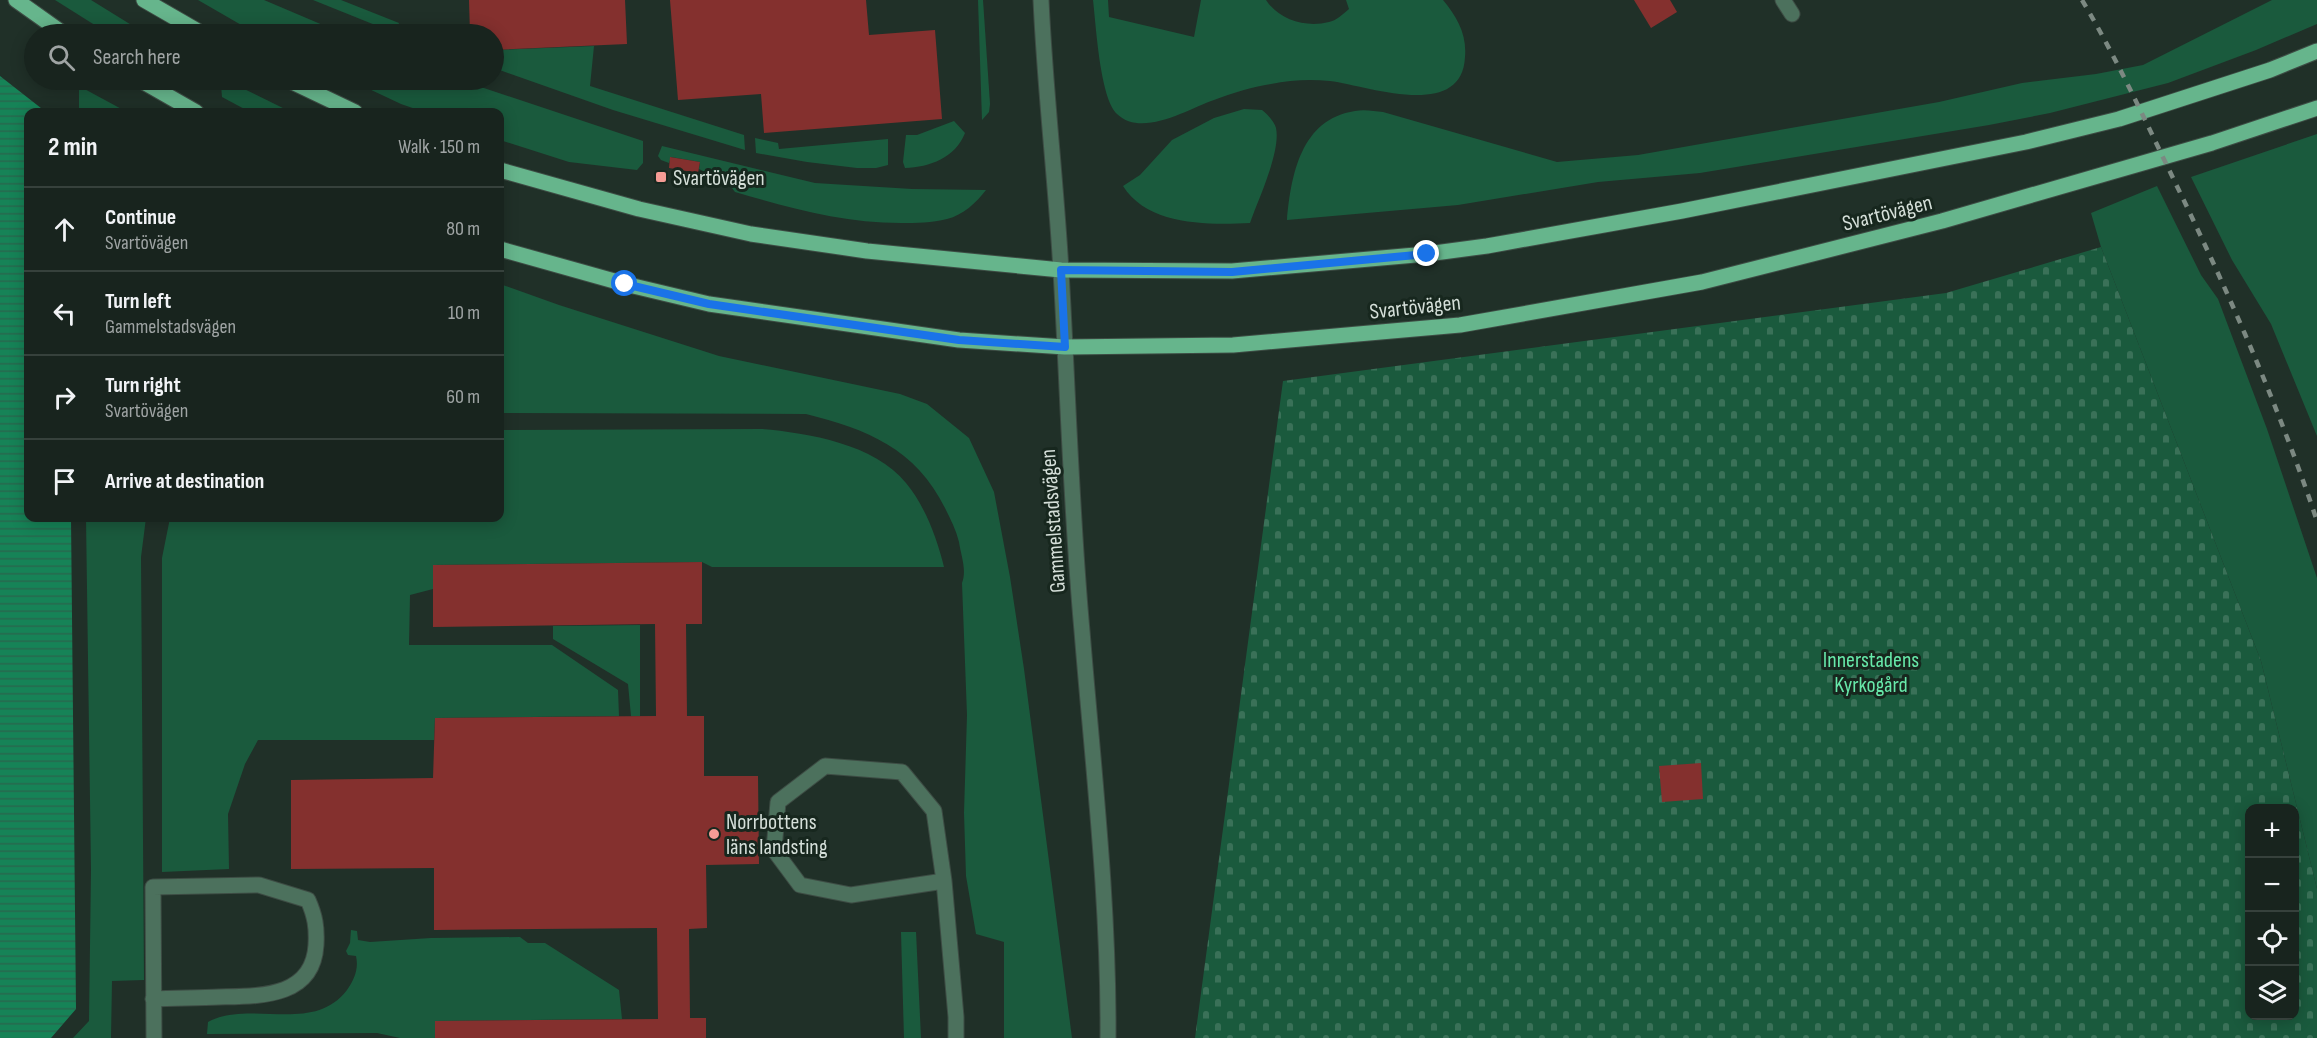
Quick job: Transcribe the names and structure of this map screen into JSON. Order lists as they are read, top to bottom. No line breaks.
{"streets":{"main road":["Svartövägen"],"street":["Gammelstadsvägen"]},"crossings":[["Svartövägen","Gammelstadsvägen"]],"parks":["Innerstadens Kyrkogård"],"places":{"transit":["Svartövägen"],"other":["Norrbottens läns landsting"]},"page":{"search":"Search here","heading":["2 min","Walk · 150 m"],"list":[["Continue","Svartövägen","80 m"],["Turn left","Gammelstadsvägen","10 m"],["Turn right","Svartövägen","60 m"],"Arrive at destination"],"map_buttons":["+","−"]}}
